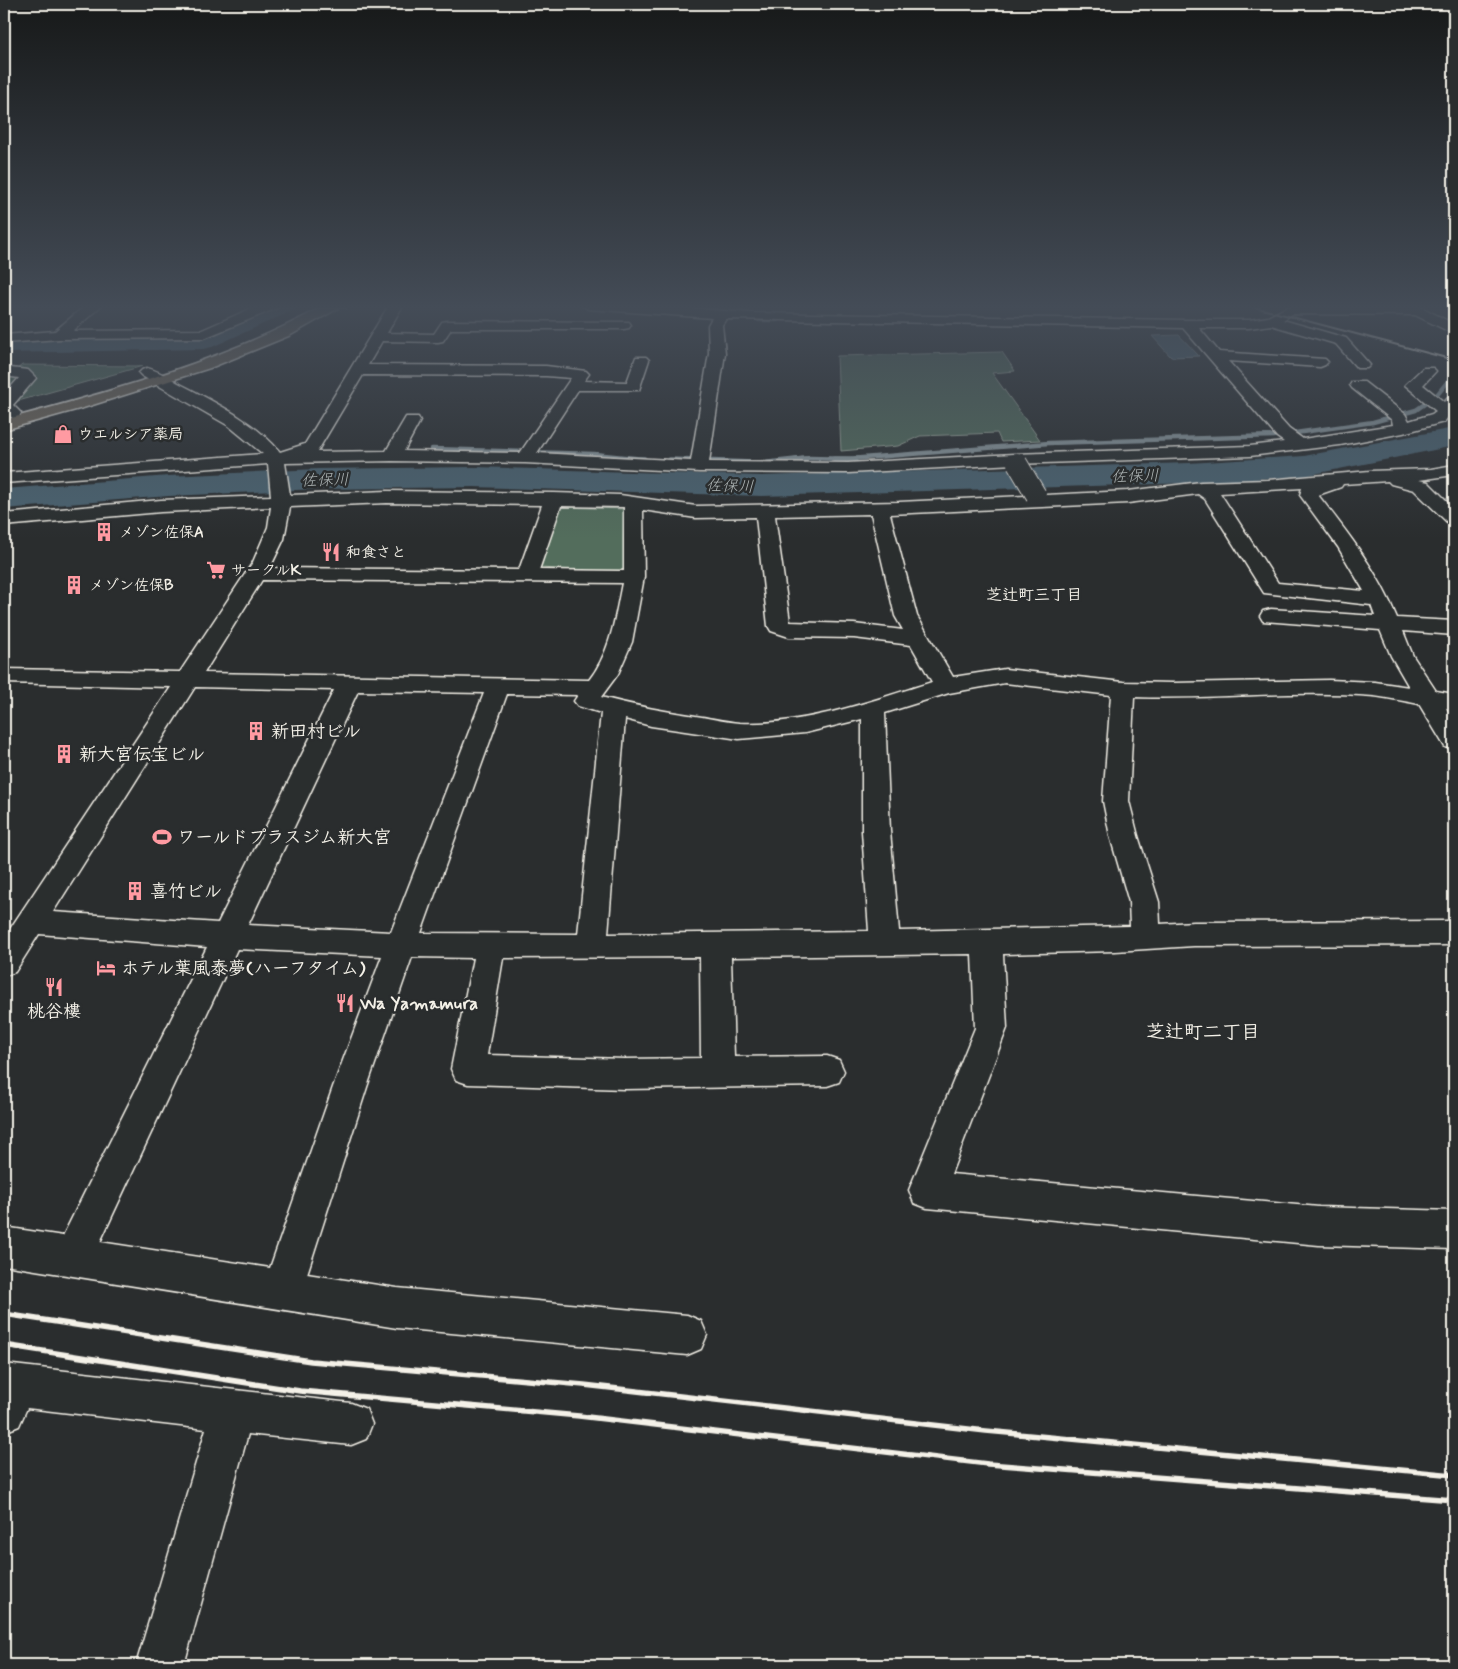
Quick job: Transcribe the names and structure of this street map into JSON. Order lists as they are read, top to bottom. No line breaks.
{"districts":["芝辻町三丁目","芝辻町二丁目"],"water":["佐保川"],"places":{"shop":["ウエルシア薬局"],"building":["メゾン佐保A","メゾン佐保B","新田村ビル","新大宮伝宝ビル","喜竹ビル"],"restaurant":["和食さと","桃谷樓","Wa Yamamura"],"supermarket":["サークルK"],"sports":["ワールドプラスジム新大宮"],"hotel":["ホテル葉風泰夢(ハーフタイム)"]}}
